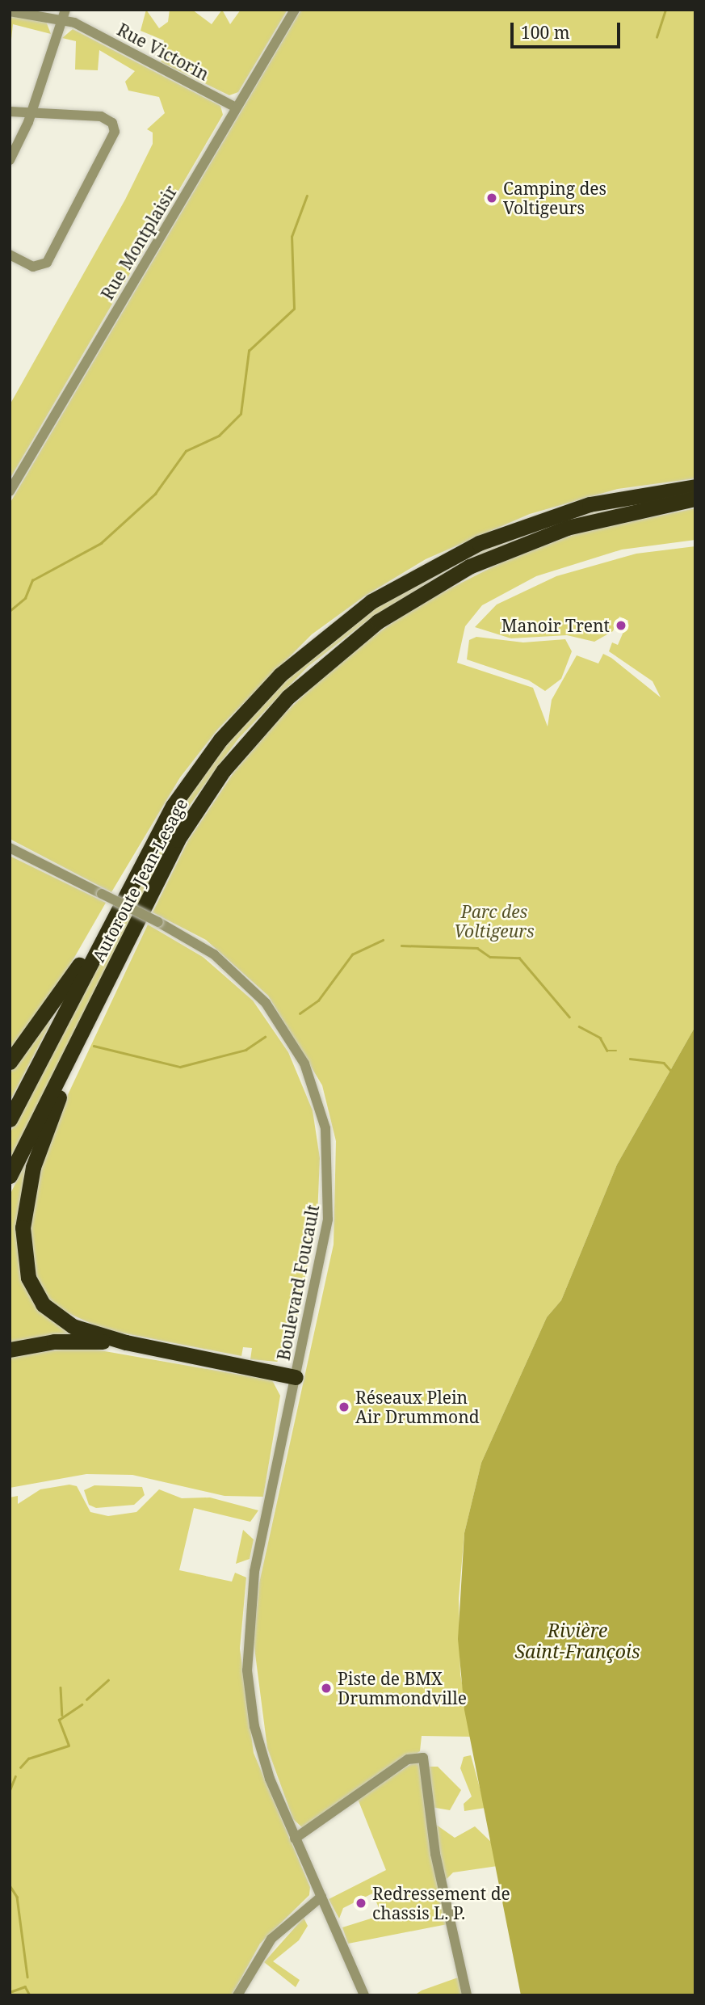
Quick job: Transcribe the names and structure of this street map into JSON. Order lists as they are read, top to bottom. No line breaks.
{"streets":{"highway":["Autoroute Jean-Lesage"],"street":["Rue Victorin","Rue Montplaisir","Boulevard Foucault"]},"crossings":[["Rue Victorin","Rue Montplaisir"]],"water":["Rivière Saint-François"],"parks":["Parc des Voltigeurs"],"places":["Camping des Voltigeurs","Manoir Trent","Réseaux Plein Air Drummond","Piste de BMX Drummondville","Redressement de chassis L. P."],"scale_bar":"100 m"}
